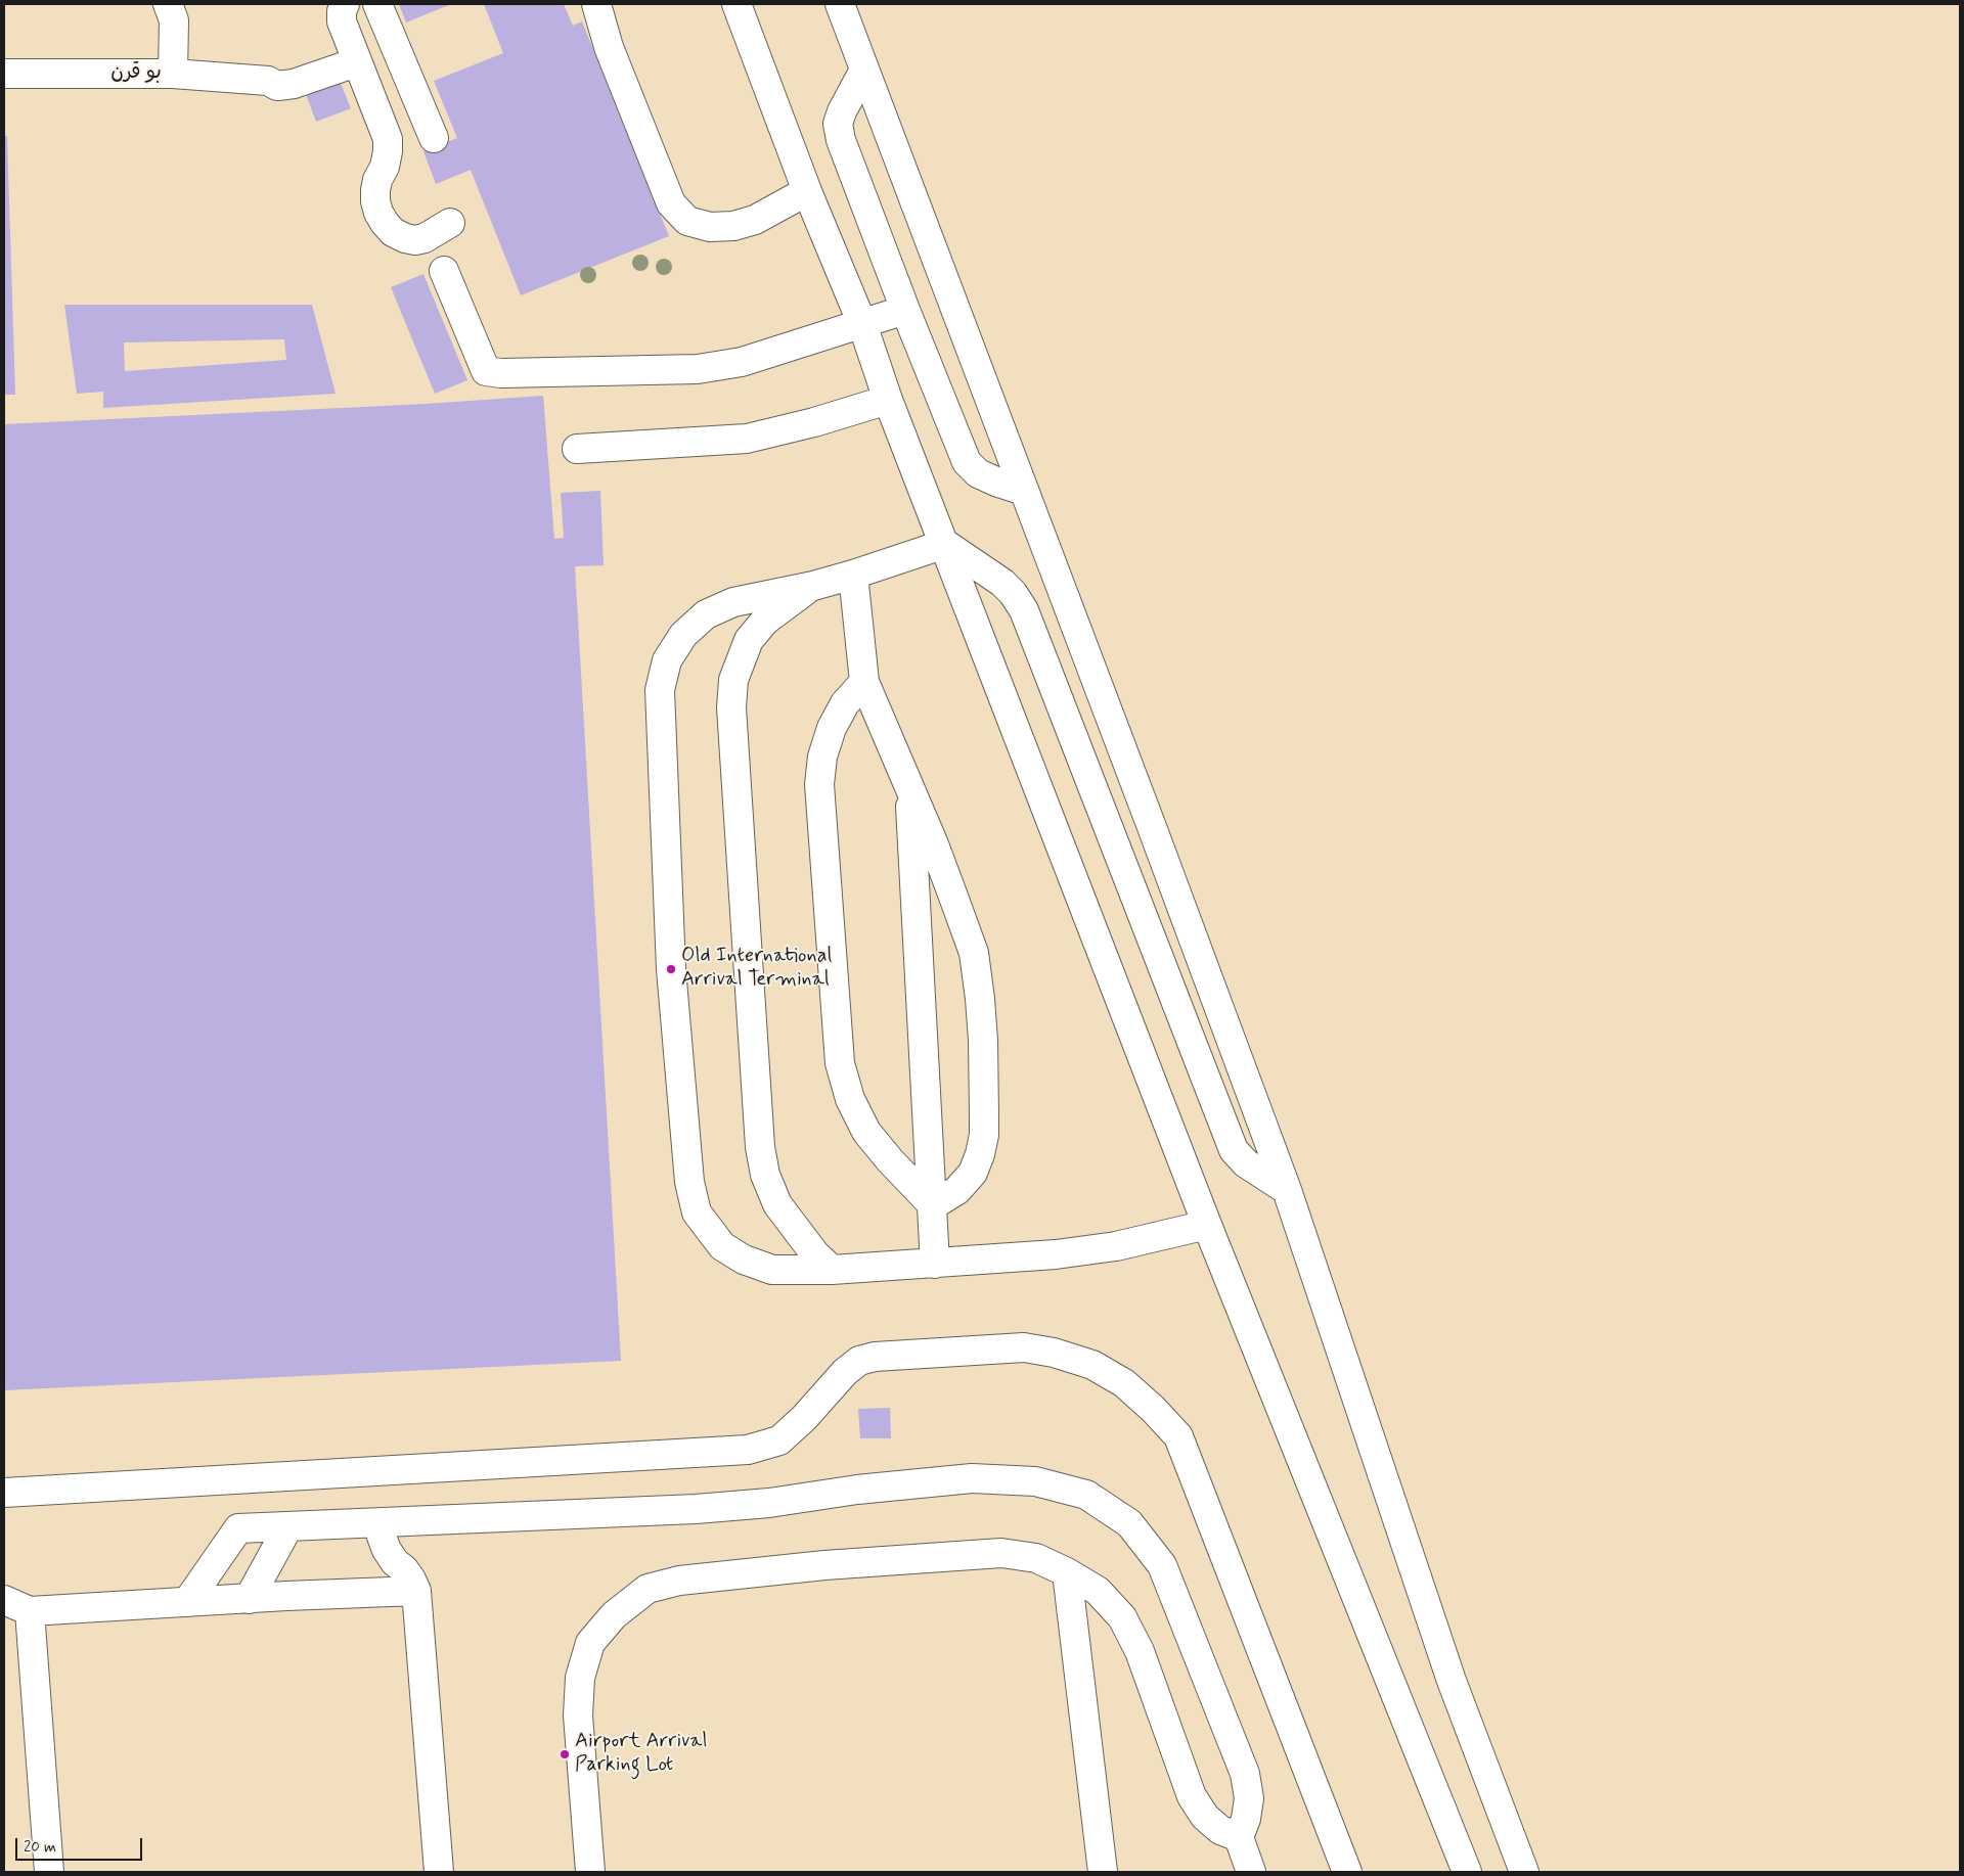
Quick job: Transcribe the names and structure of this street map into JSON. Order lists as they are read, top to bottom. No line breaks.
{"streets":{"lane":["بو قرن"]},"places":["Old International Arrival Terminal","Airport Arrival Parking Lot"],"scale_bar":"20 m"}
